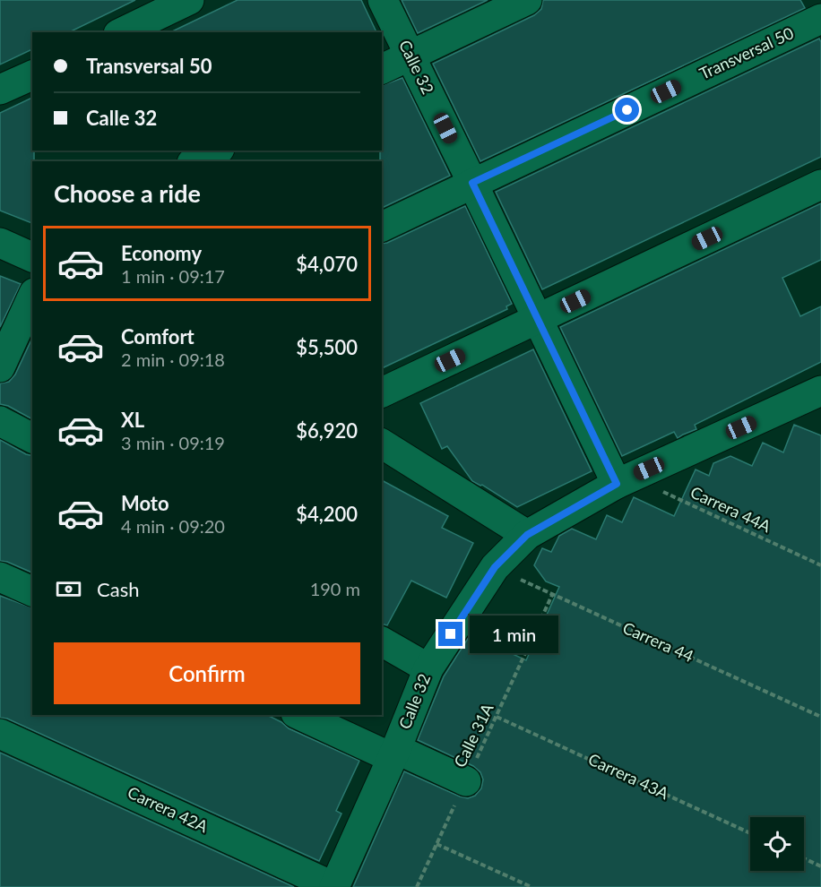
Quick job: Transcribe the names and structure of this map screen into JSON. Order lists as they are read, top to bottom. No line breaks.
{"streets":{"street":["Transversal 50","Calle 32","Carrera 42A"],"path":["Carrera 44A","Carrera 44","Calle 31A","Carrera 43A"]},"crossings":[["Transversal 50","Calle 32"],["Calle 32","Carrera 44A"],["Calle 32","Carrera 44"],["Calle 32","Carrera 42A"],["Carrera 44","Calle 31A"],["Calle 31A","Carrera 43A"]],"page":{"banner":["Transversal 50","Calle 32"],"heading":"Choose a ride","list":[{"name":"Economy","note":"1 min · 09:17","value":"$4,070"},{"name":"Comfort","note":"2 min · 09:18","value":"$5,500"},{"name":"XL","note":"3 min · 09:19","value":"$6,920"},{"name":"Moto","note":"4 min · 09:20","value":"$4,200"}],"pay":["Cash","190 m"],"bubble":"1 min","buttons":"Confirm"}}
